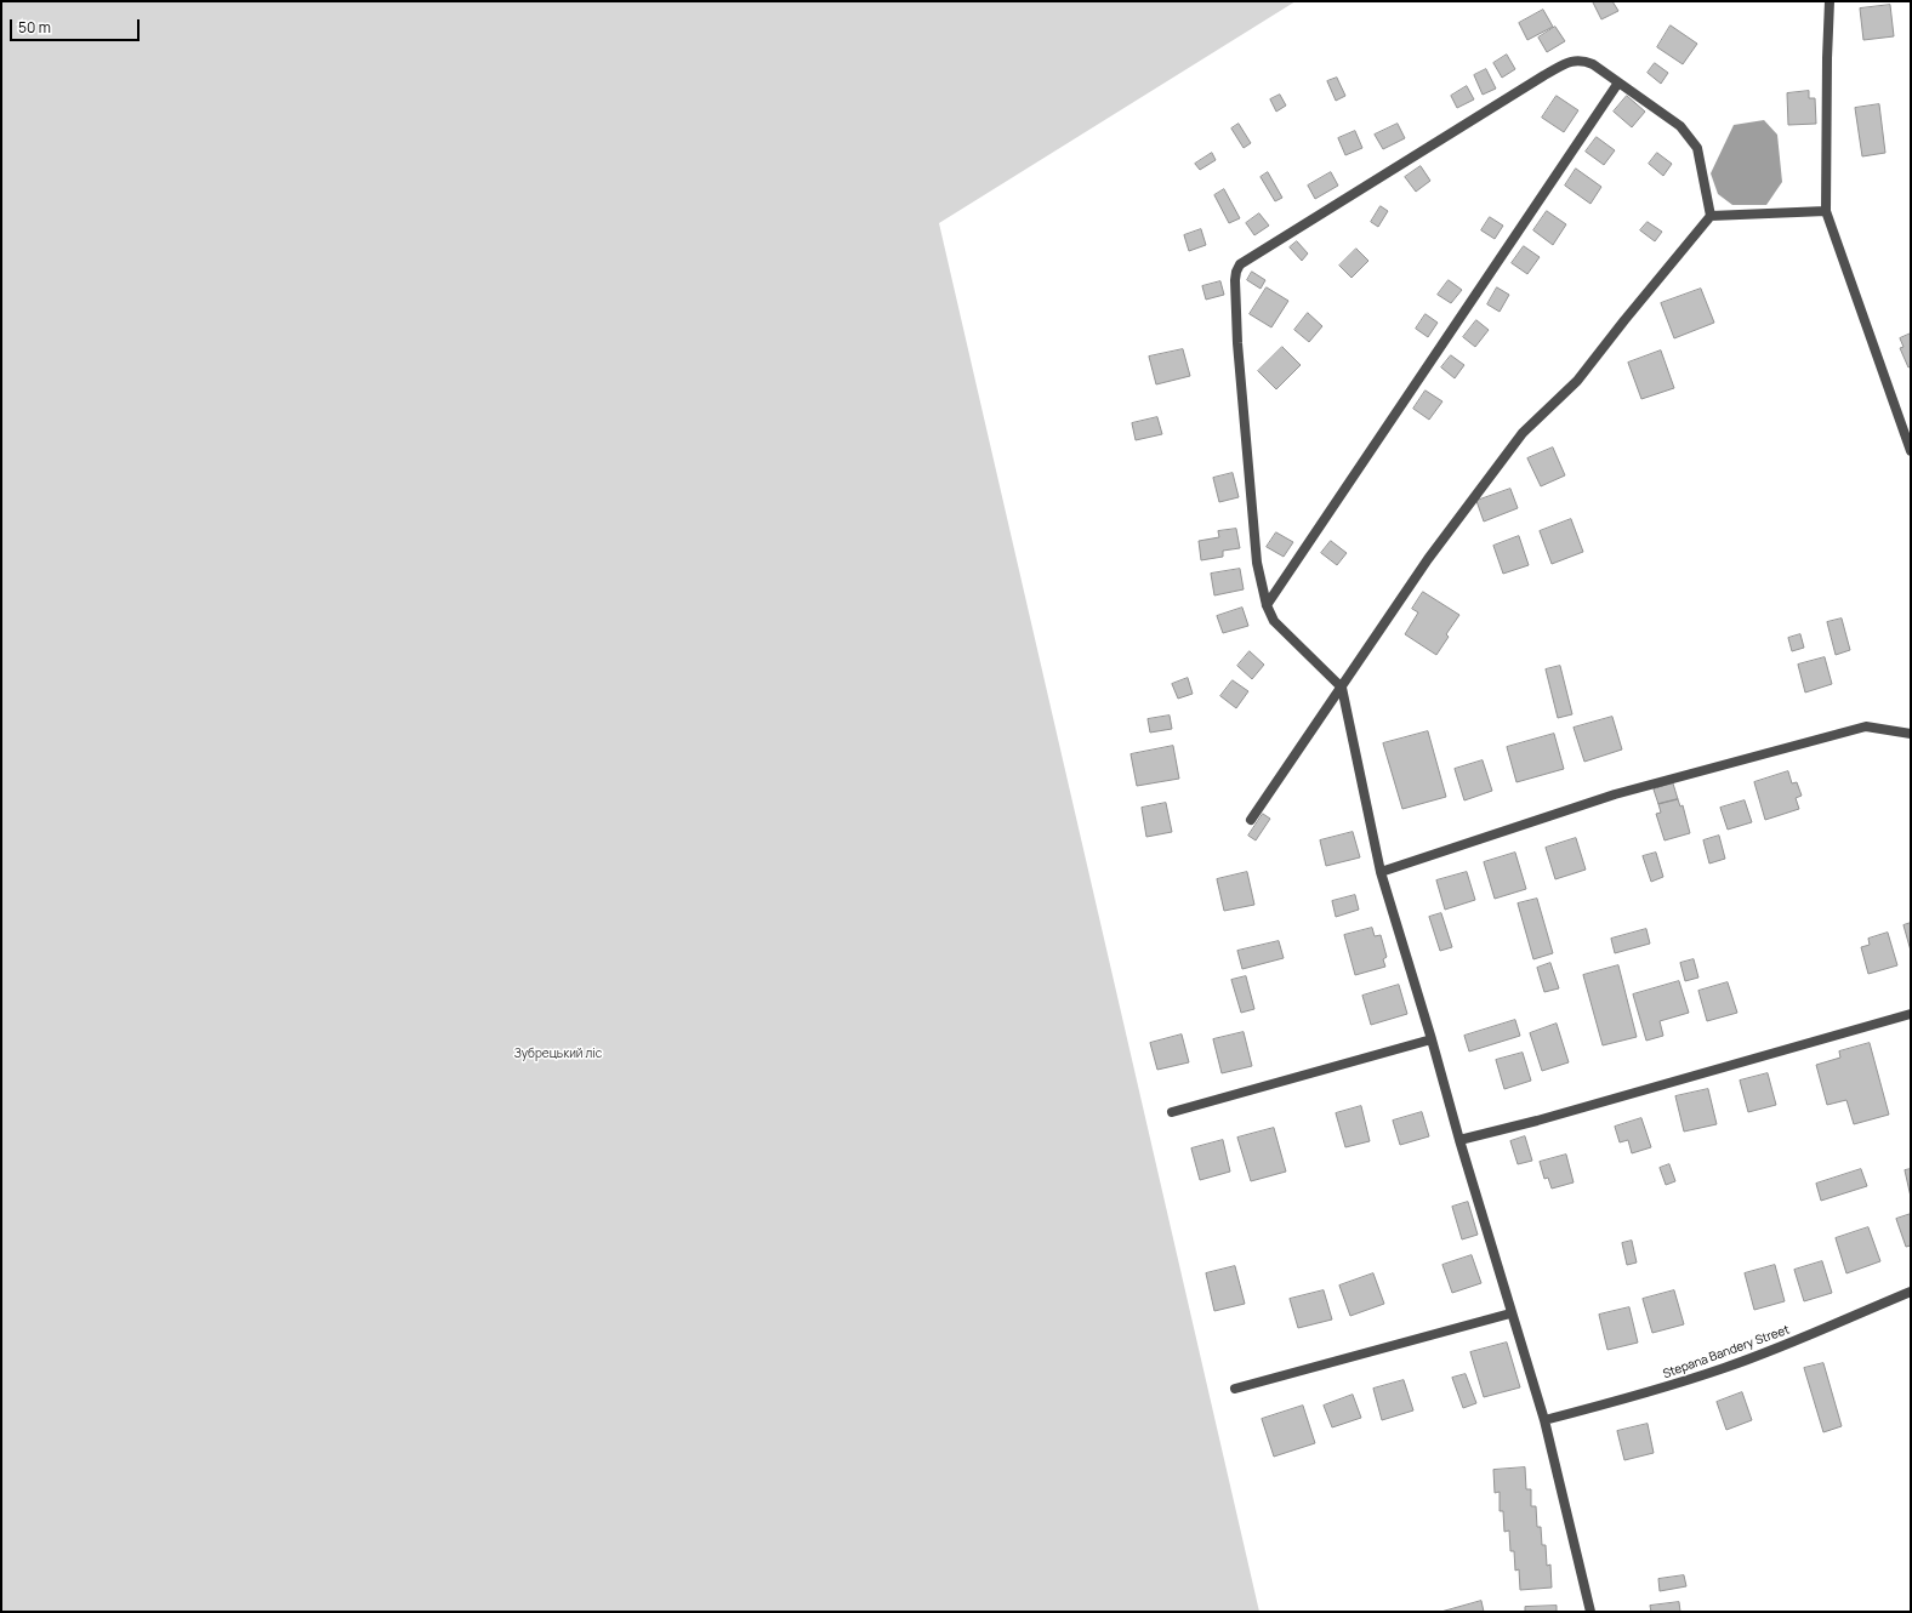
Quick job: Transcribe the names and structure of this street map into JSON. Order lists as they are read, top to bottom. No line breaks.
{"streets":{"street":["Stepana Bandery Street"]},"parks":["Зубрецький ліс"],"scale_bar":"50 m"}
